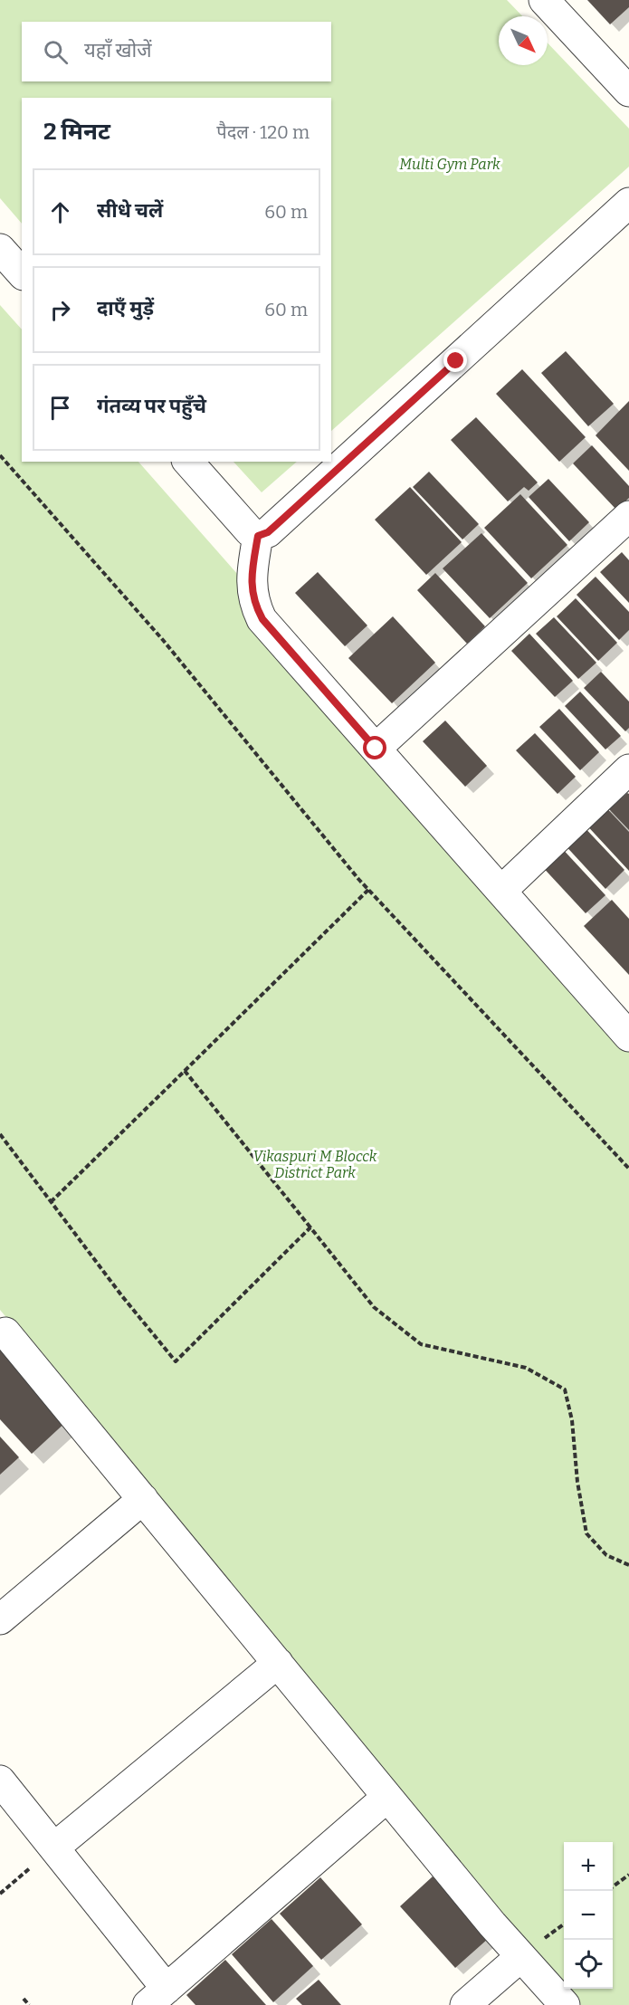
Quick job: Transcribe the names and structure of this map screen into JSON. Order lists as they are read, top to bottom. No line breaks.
{"parks":["Multi Gym Park","Vikaspuri M Blocck District Park"],"north":"bottom right","page":{"search":"यहाँ खोजें","heading":["2 मिनट","पैदल · 120 m"],"list":[["सीधे चलें","60 m"],["दाएँ मुड़ें","60 m"],"गंतव्य पर पहुँचे"],"map_buttons":["+","−"]}}
